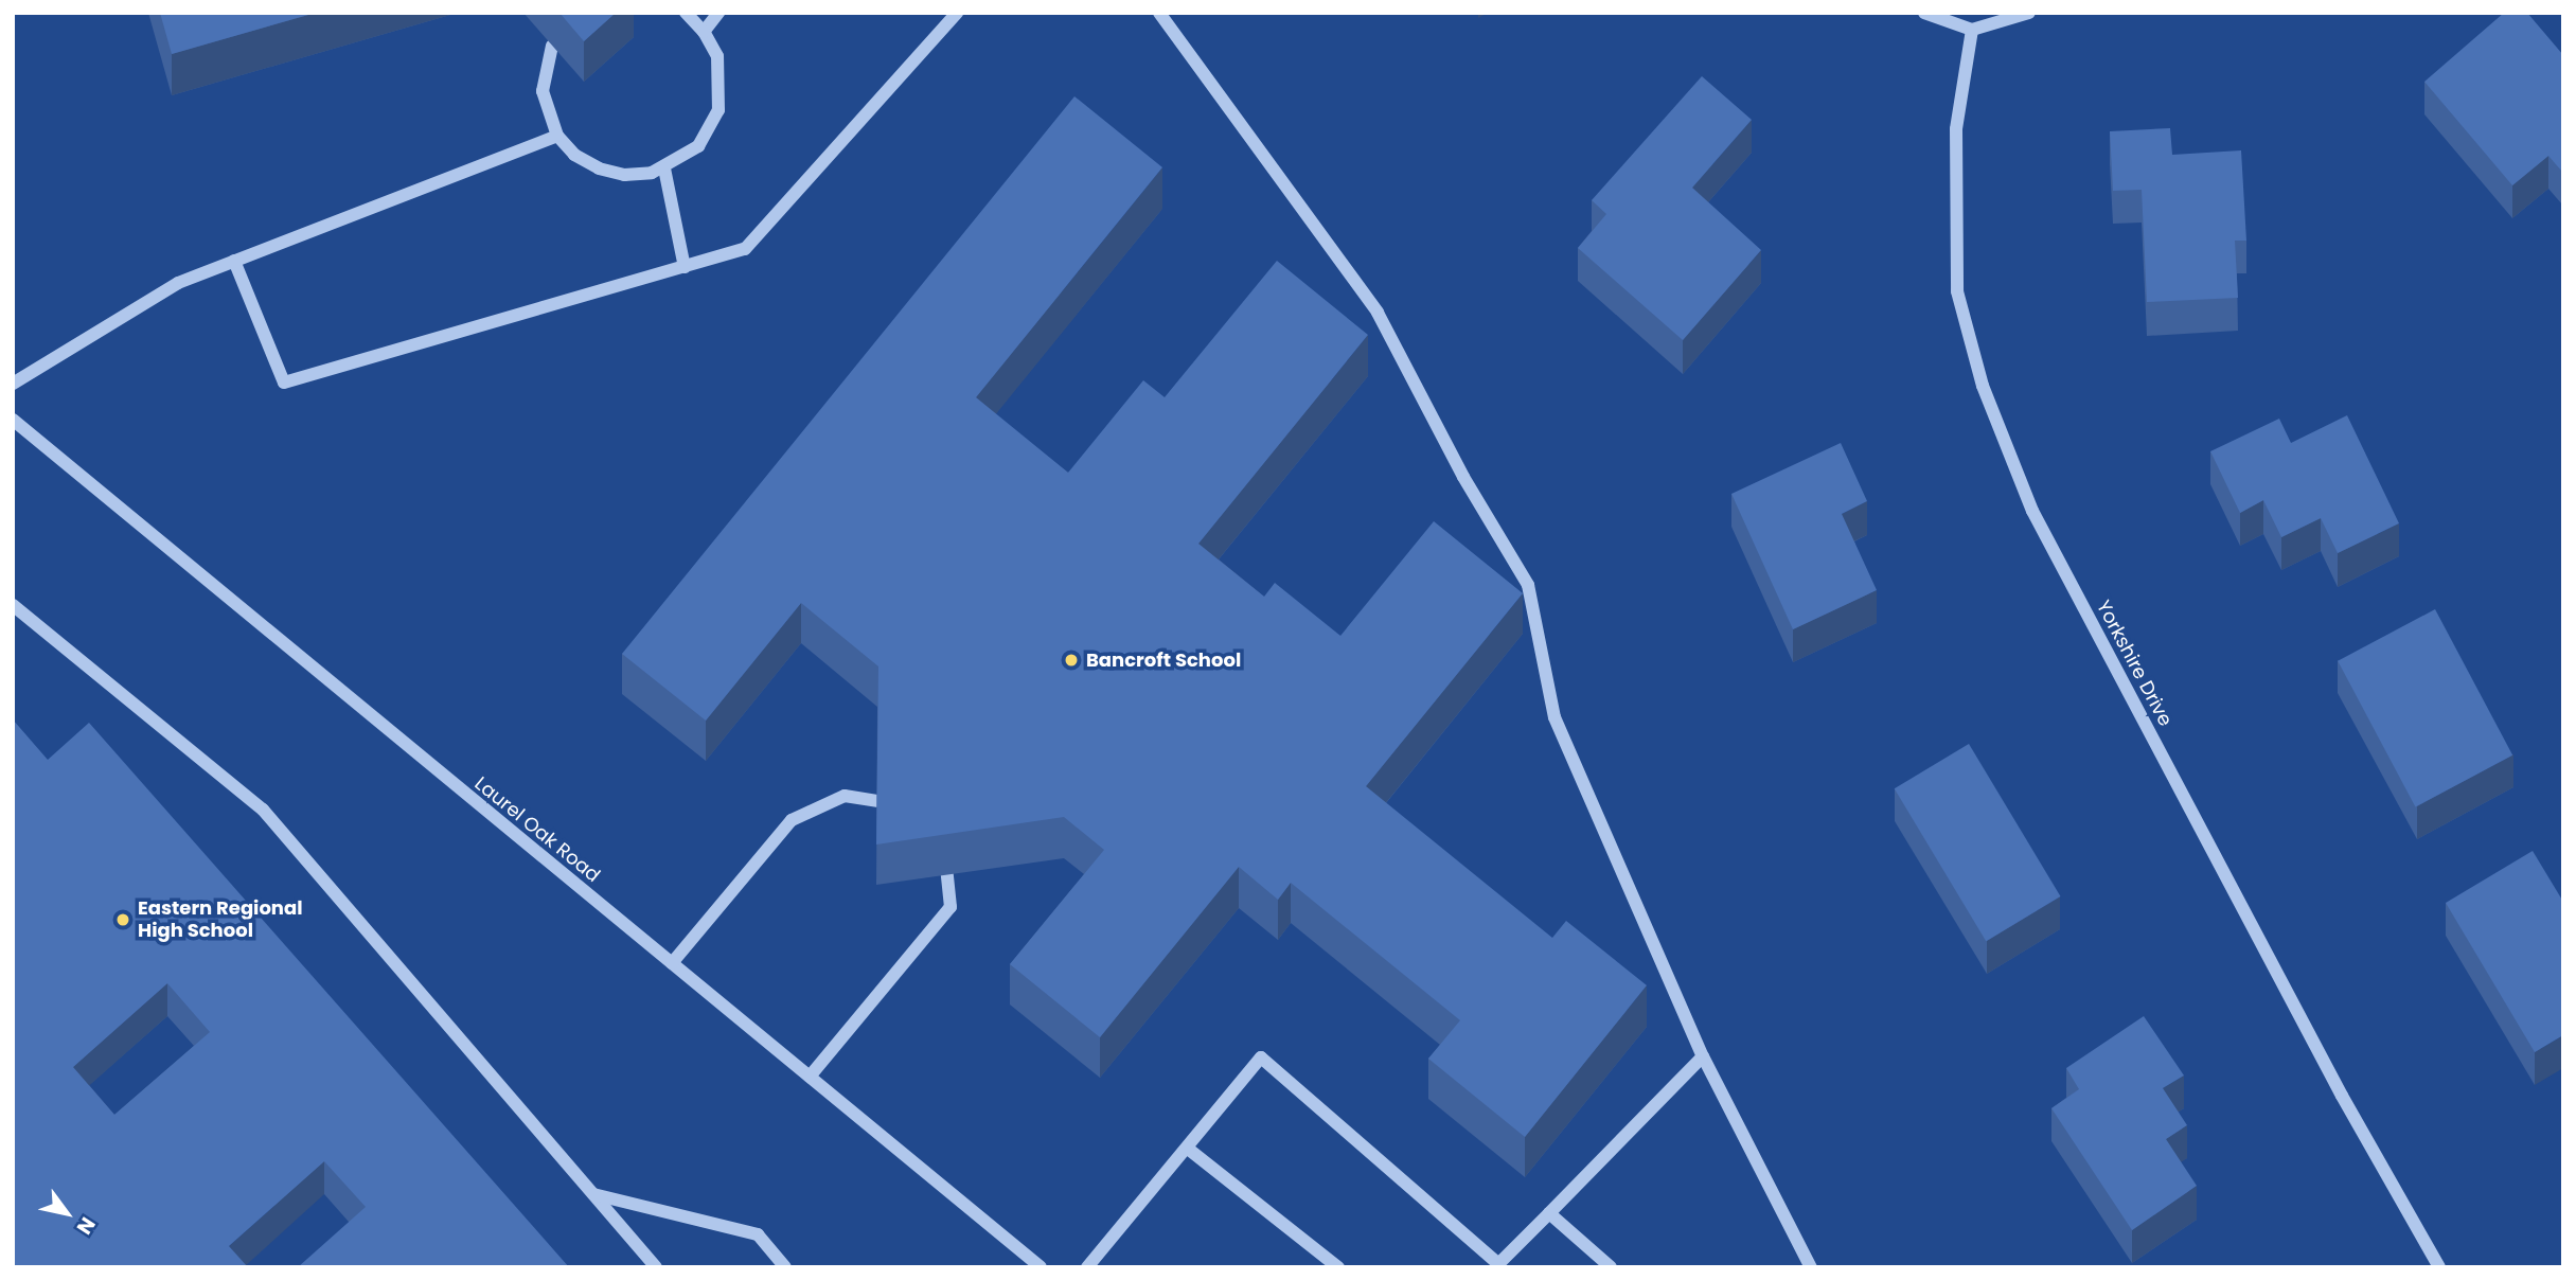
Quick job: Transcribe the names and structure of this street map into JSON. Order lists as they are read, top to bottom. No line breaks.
{"streets":{"street":["Yorkshire Drive","Laurel Oak Road"]},"places":["Bancroft School","Eastern Regional High School"],"north":"bottom right"}
